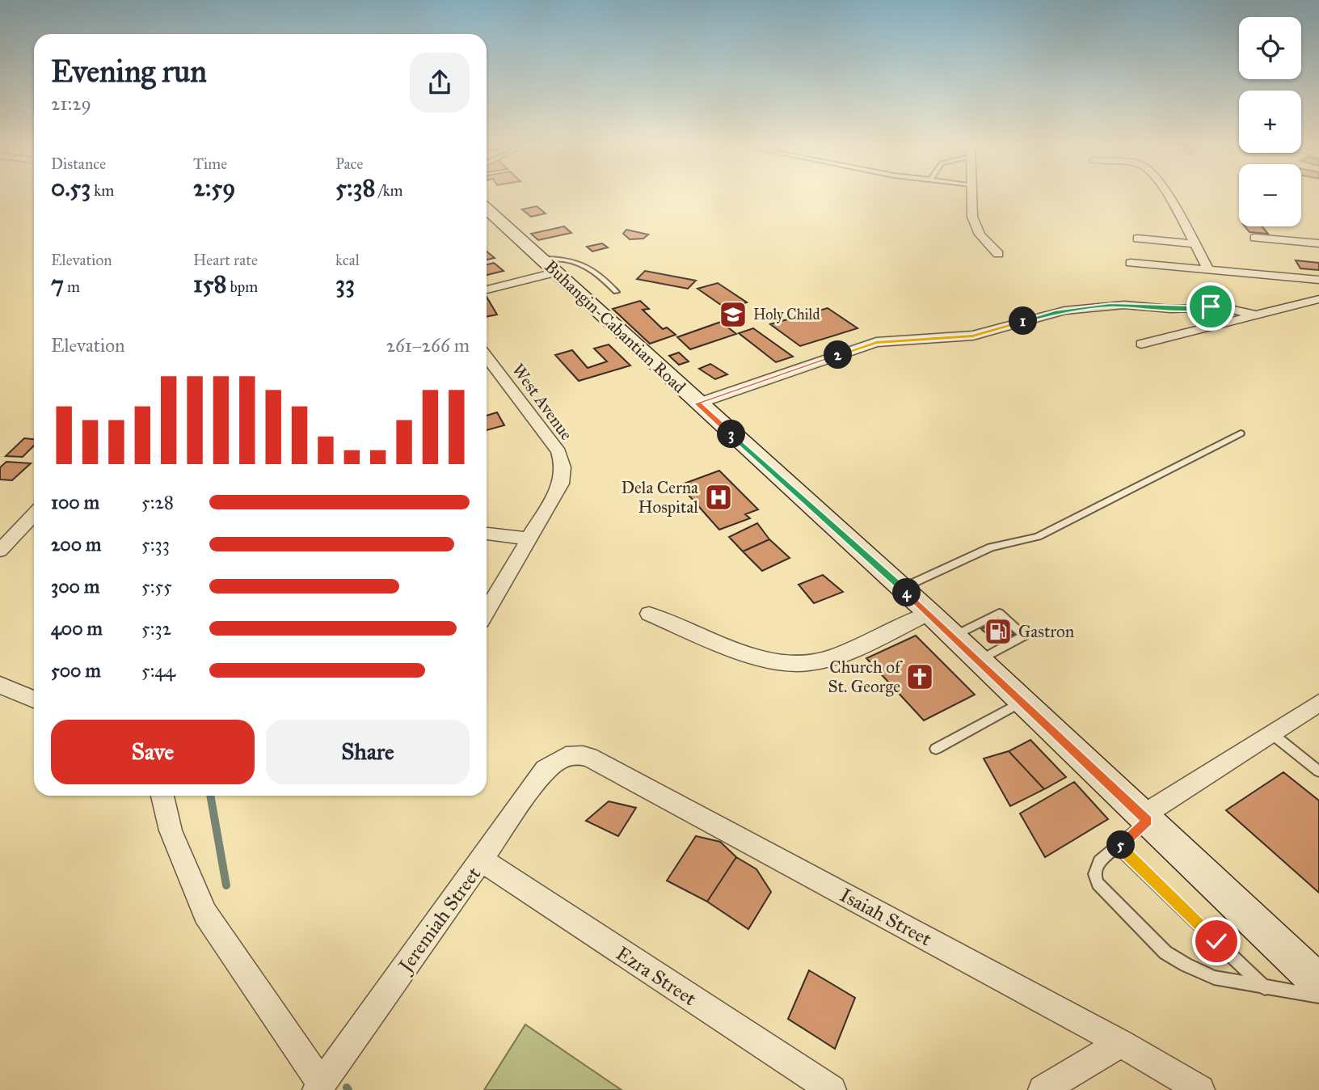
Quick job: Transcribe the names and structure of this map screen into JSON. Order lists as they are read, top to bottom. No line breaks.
{"streets":{"main road":["Buhangin-Cabantian Road"],"street":["West Avenue","Isaiah Street","Jeremiah Street","Ezra Street"]},"crossings":[["Isaiah Street","Jeremiah Street"],["Jeremiah Street","Ezra Street"]],"places":{"school or university":["Holy Child"],"hospital":["Dela Cerna Hospital"],"fuel station":["Gastron"],"church":["Church of St. George"]},"page":{"map_buttons":["+","−"],"heading":["Evening run","21:29"],"stats":[["Distance","0.53 km"],["Time","2:59"],["Pace","5:38 /km"],["Elevation","7 m"],["Heart rate","158 bpm"],["kcal","33"]],"pins":["1","2","3","4","5"],"chart":["Elevation","261–266 m"],"list":[{"name":"100 m","note":"5:28"},{"name":"200 m","note":"5:33"},{"name":"300 m","note":"5:55"},{"name":"400 m","note":"5:32"},{"name":"500 m","note":"5:44"}],"buttons":["Save","Share"]}}
